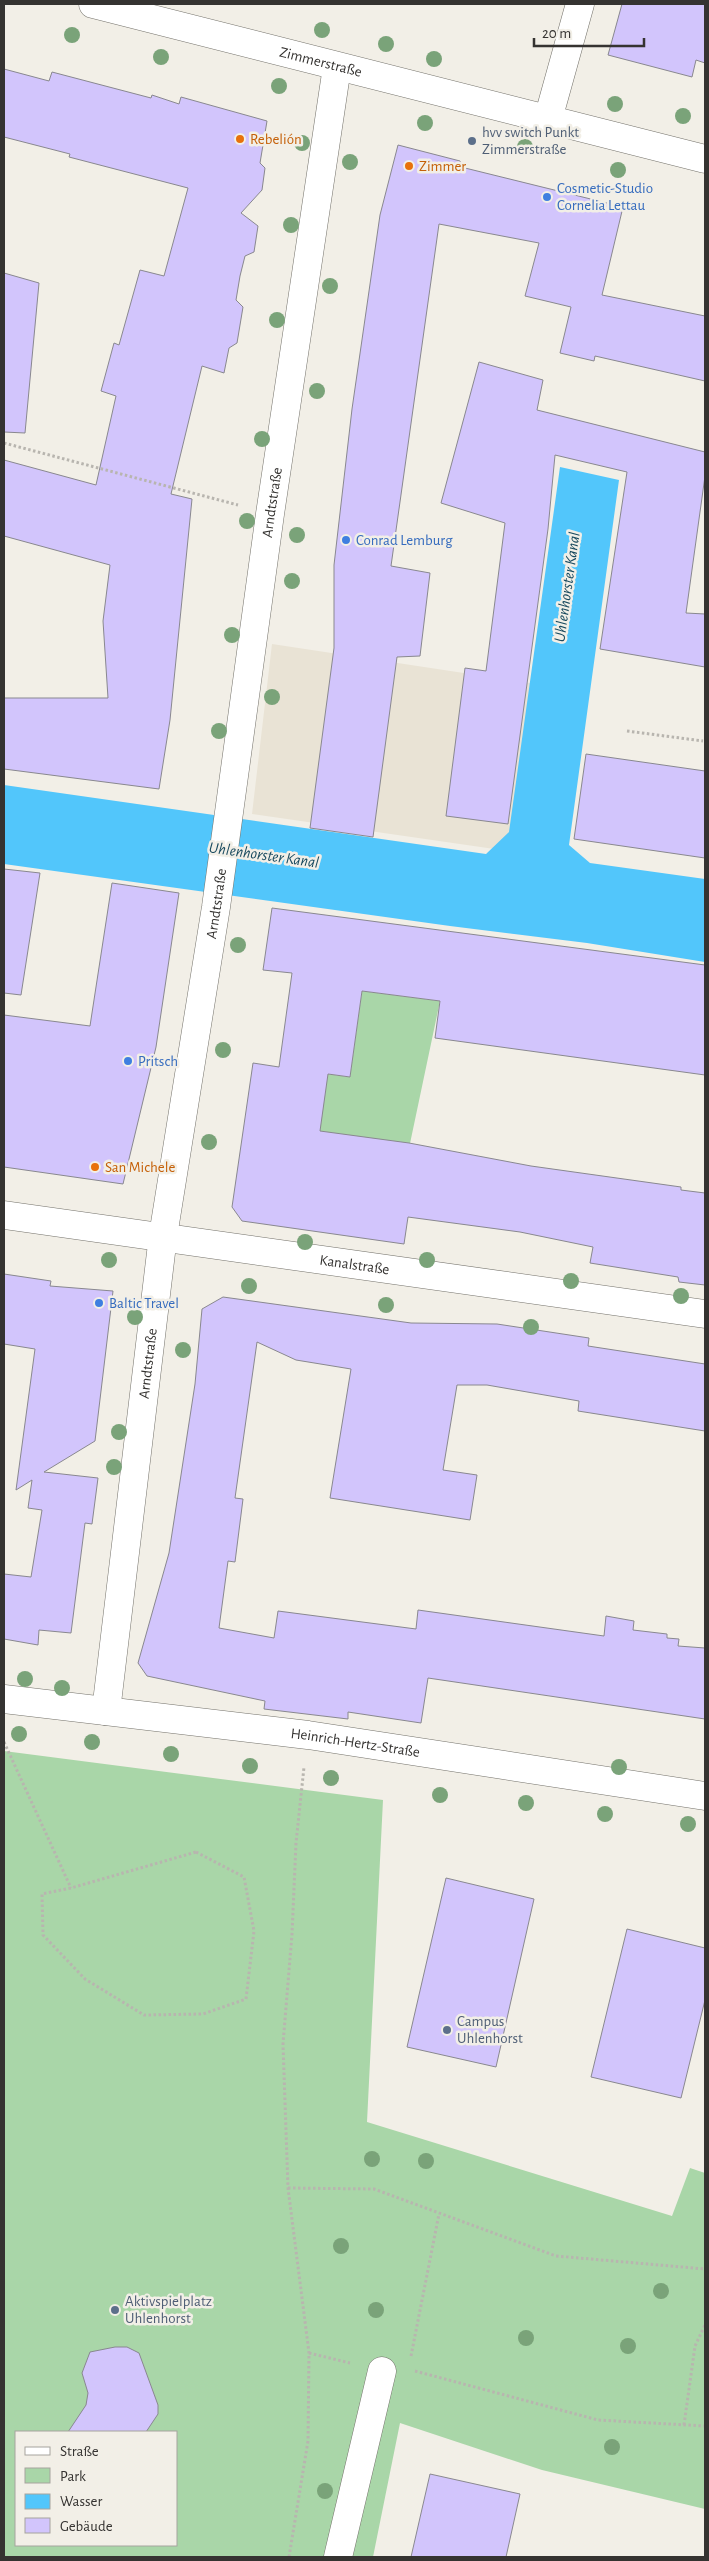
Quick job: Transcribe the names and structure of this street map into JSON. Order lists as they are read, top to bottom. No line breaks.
{"streets":{"street":["Zimmerstraße","Arndtstraße","Kanalstraße","Heinrich-Hertz-Straße"]},"crossings":[["Zimmerstraße","Arndtstraße"],["Arndtstraße","Kanalstraße"],["Arndtstraße","Heinrich-Hertz-Straße"]],"water":["Uhlenhorster Kanal"],"places":["Rebelión","hvv switch Punkt Zimmerstraße","Zimmer","Cosmetic-Studio Cornelia Lettau","Conrad Lemburg","Pritsch","San Michele","Baltic Travel","Campus Uhlenhorst","Aktivspielplatz Uhlenhorst"],"legend":["Straße","Park","Wasser","Gebäude"],"scale_bar":"20 m"}
